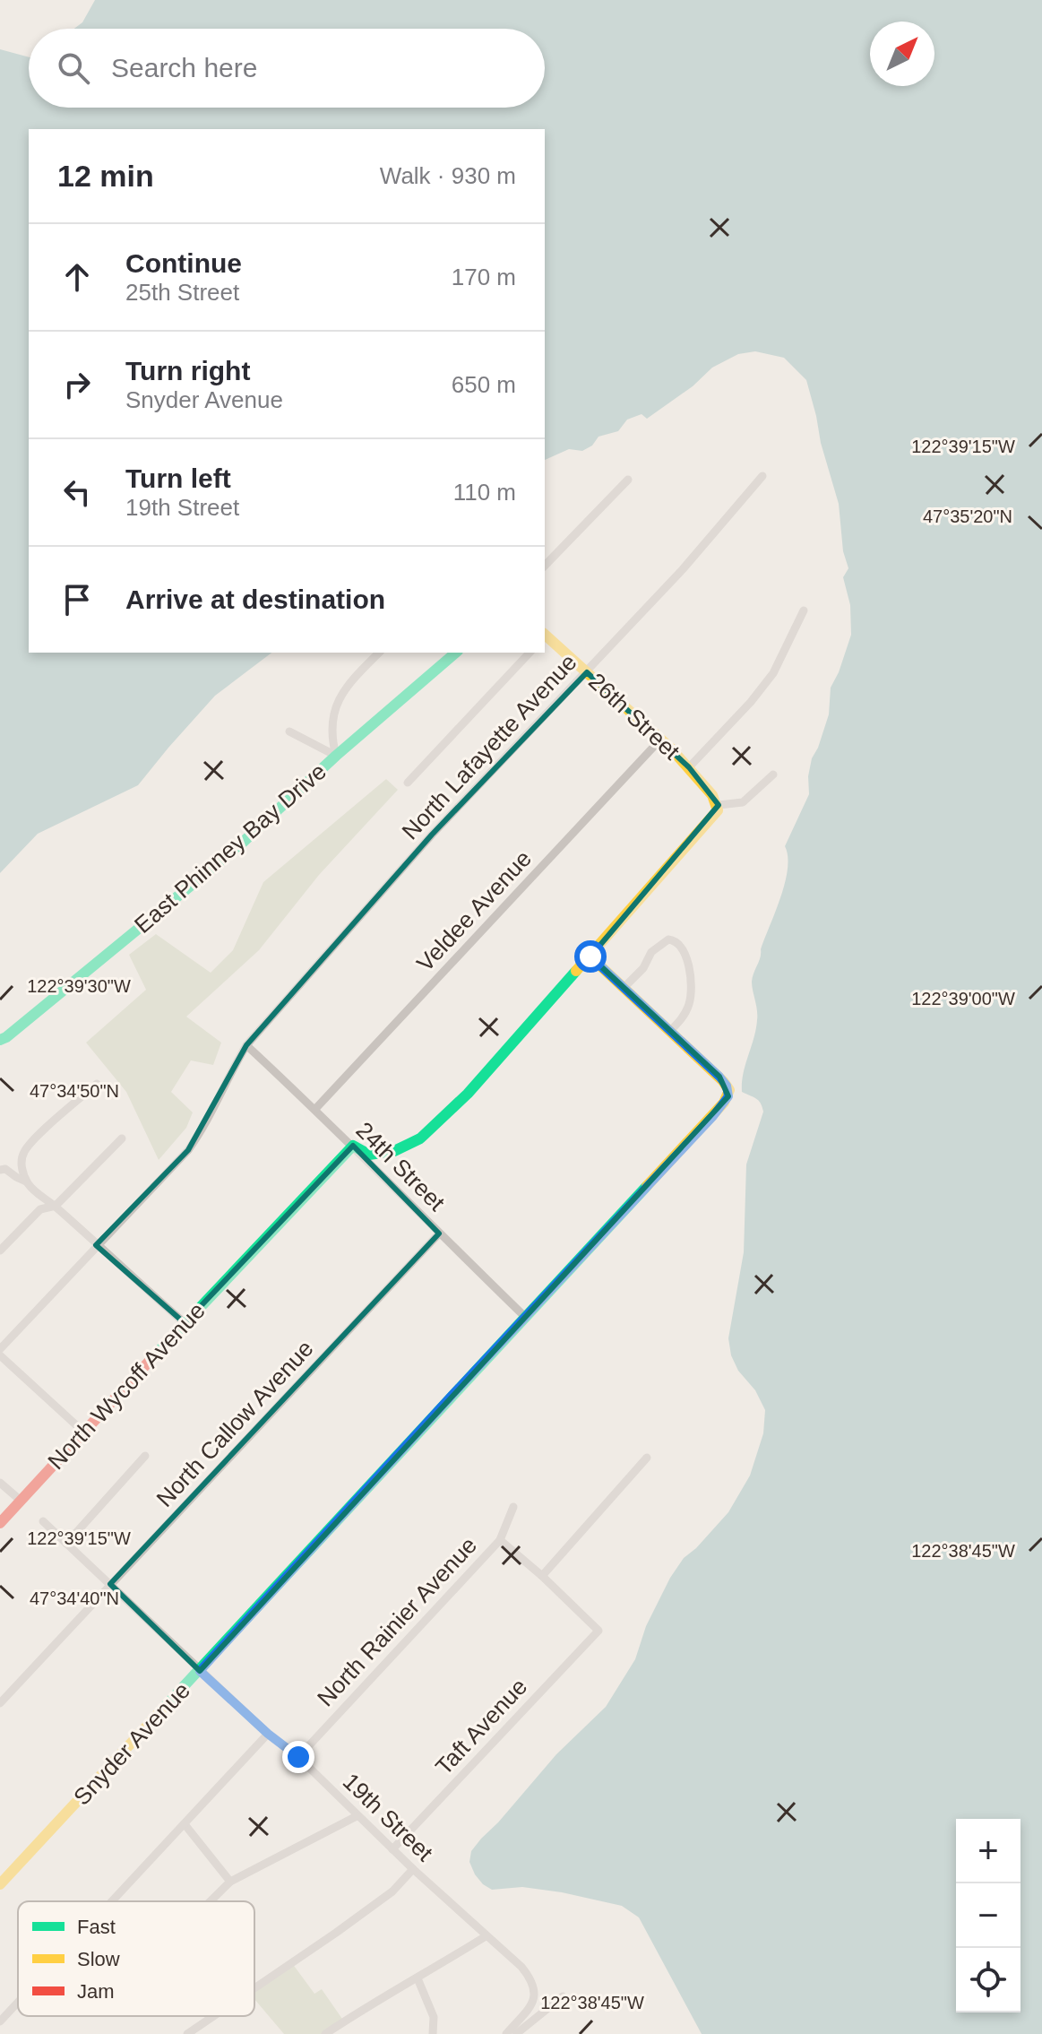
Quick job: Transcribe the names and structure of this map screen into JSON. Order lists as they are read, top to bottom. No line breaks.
{"streets":{"street":["26th Street","North Lafayette Avenue","East Phinney Bay Drive","Veldee Avenue","24th Street","North Wycoff Avenue","North Callow Avenue","North Rainier Avenue","Taft Avenue","Snyder Avenue","19th Street"]},"crossings":[["26th Street","North Lafayette Avenue"],["26th Street","Veldee Avenue"],["North Lafayette Avenue","24th Street"],["Veldee Avenue","24th Street"],["24th Street","North Wycoff Avenue"],["24th Street","North Callow Avenue"],["24th Street","Snyder Avenue"],["North Callow Avenue","19th Street"],["North Rainier Avenue","19th Street"],["Taft Avenue","19th Street"],["Snyder Avenue","19th Street"]],"legend":["Fast","Slow","Jam"],"north":"top right","page":{"search":"Search here","heading":["12 min","Walk · 930 m"],"list":[["Continue","25th Street","170 m"],["Turn right","Snyder Avenue","650 m"],["Turn left","19th Street","110 m"],"Arrive at destination"],"map_buttons":["+","−"]},"coordinates":["122°39'15\"W","47°35'20\"N","122°39'30\"W","122°39'00\"W","47°34'50\"N","122°38'45\"W","47°34'40\"N"]}
